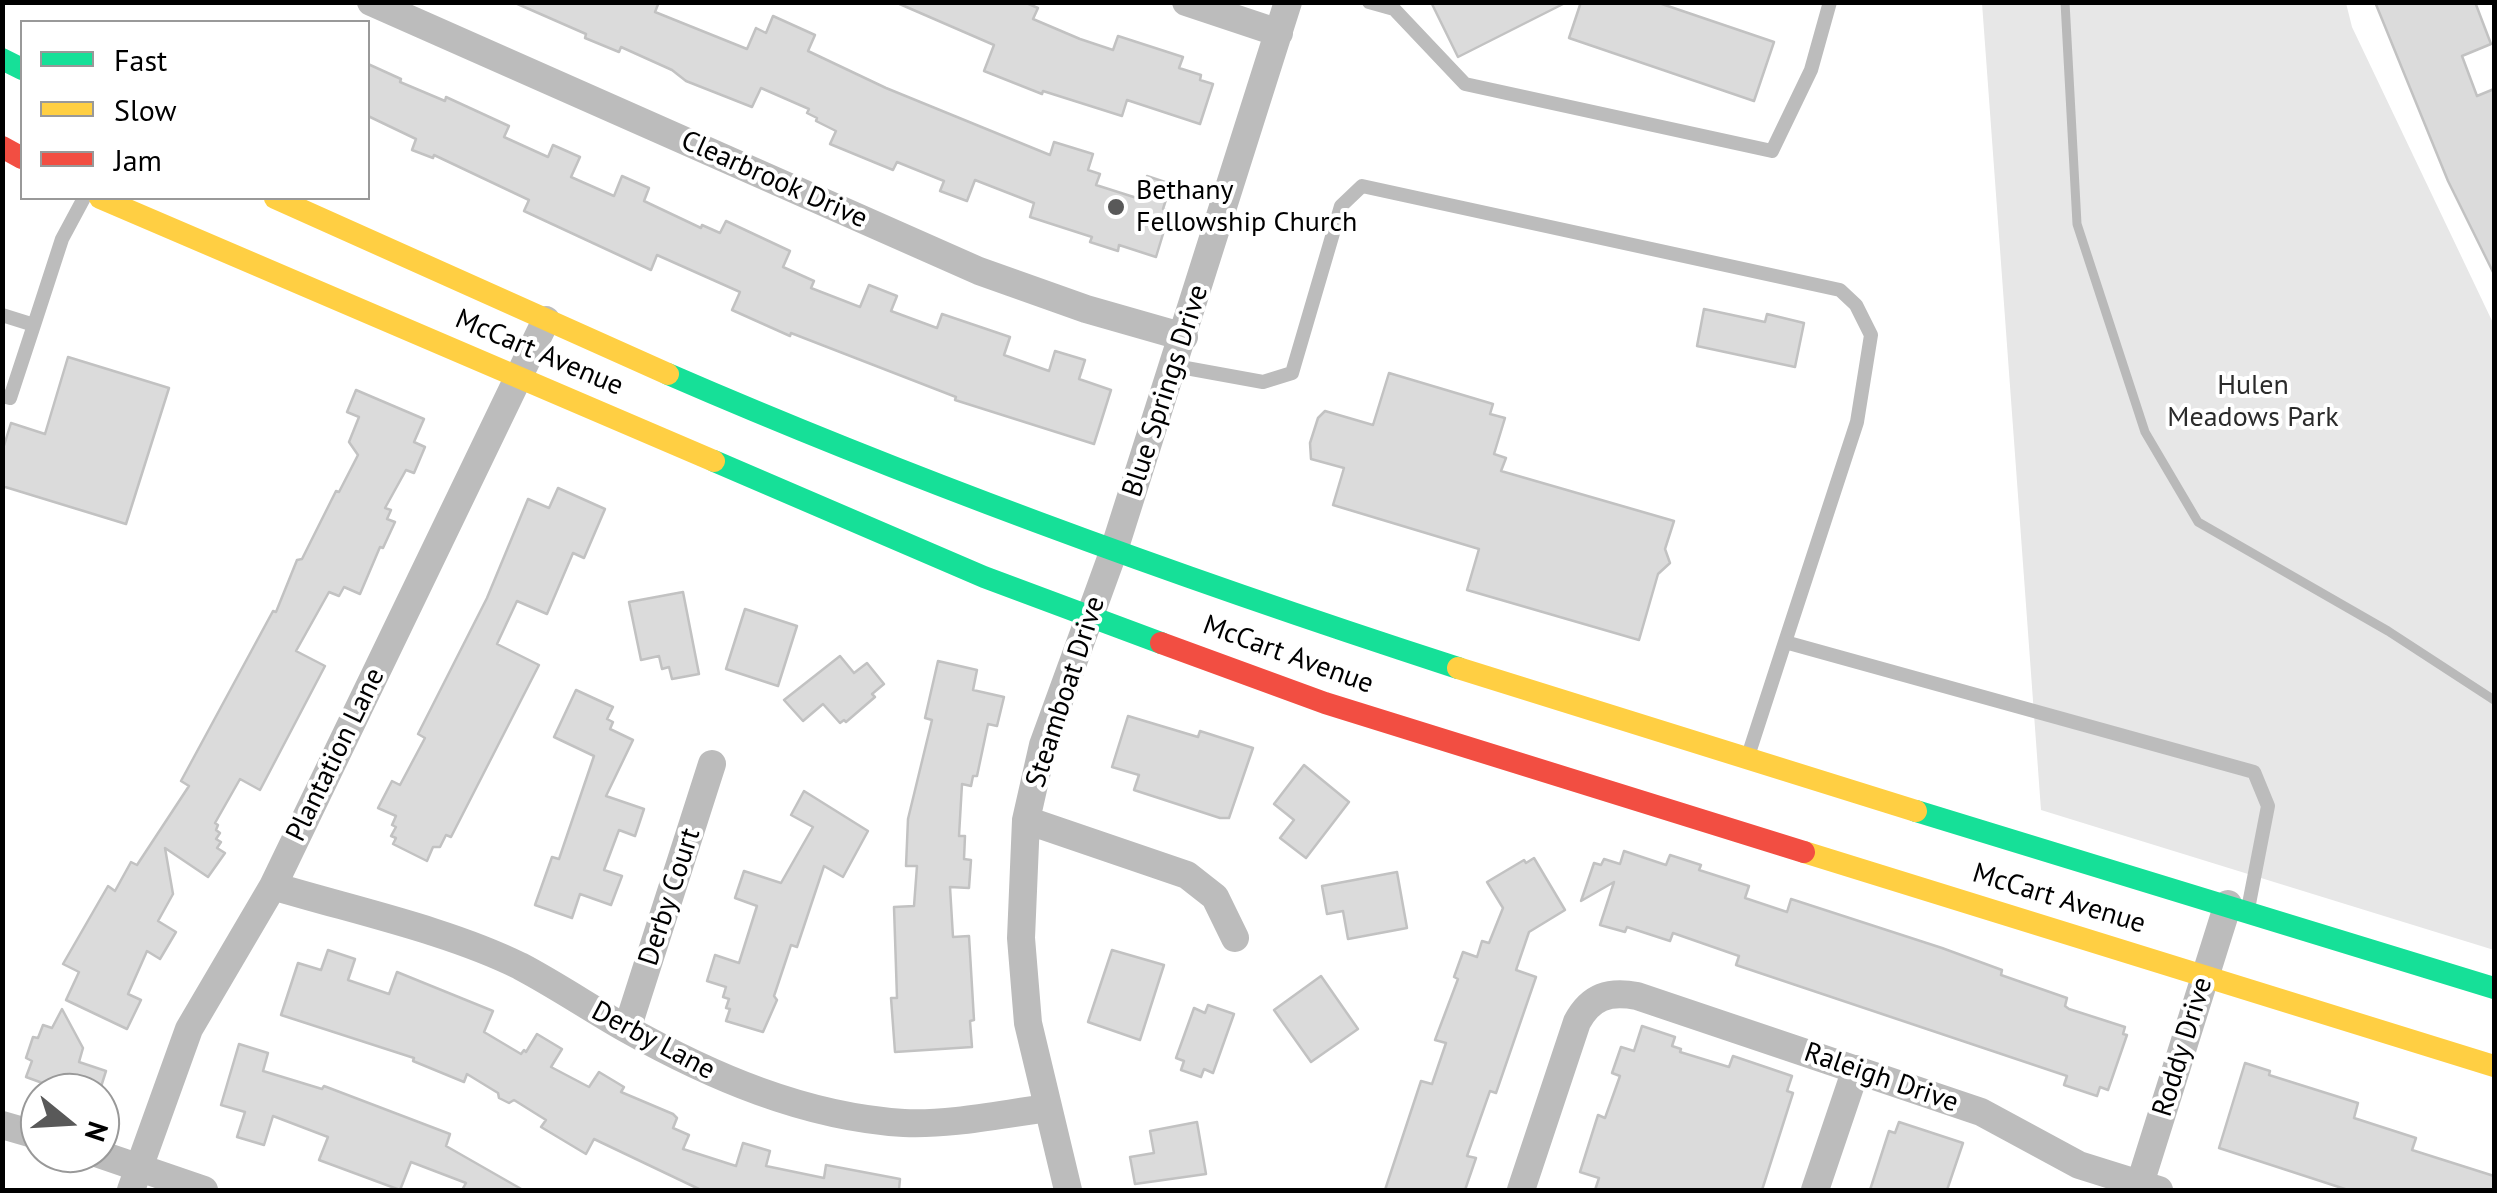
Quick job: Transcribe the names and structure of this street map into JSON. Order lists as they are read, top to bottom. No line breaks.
{"streets":{"main road":["McCart Avenue"],"street":["Clearbrook Drive","Blue Springs Drive","Steamboat Drive","Plantation Lane","Derby Court","Derby Lane","Roddy Drive","Raleigh Drive"]},"crossings":[["Clearbrook Drive","Blue Springs Drive"],["McCart Avenue","Blue Springs Drive"],["McCart Avenue","Steamboat Drive"],["McCart Avenue","Plantation Lane"],["McCart Avenue","Roddy Drive"],["Blue Springs Drive","Steamboat Drive"],["Steamboat Drive","Derby Lane"],["Plantation Lane","Derby Lane"],["Derby Court","Derby Lane"],["Roddy Drive","Raleigh Drive"]],"parks":["Hulen Meadows Park"],"places":["Bethany Fellowship Church"],"legend":["Fast","Slow","Jam"],"north":"right"}
